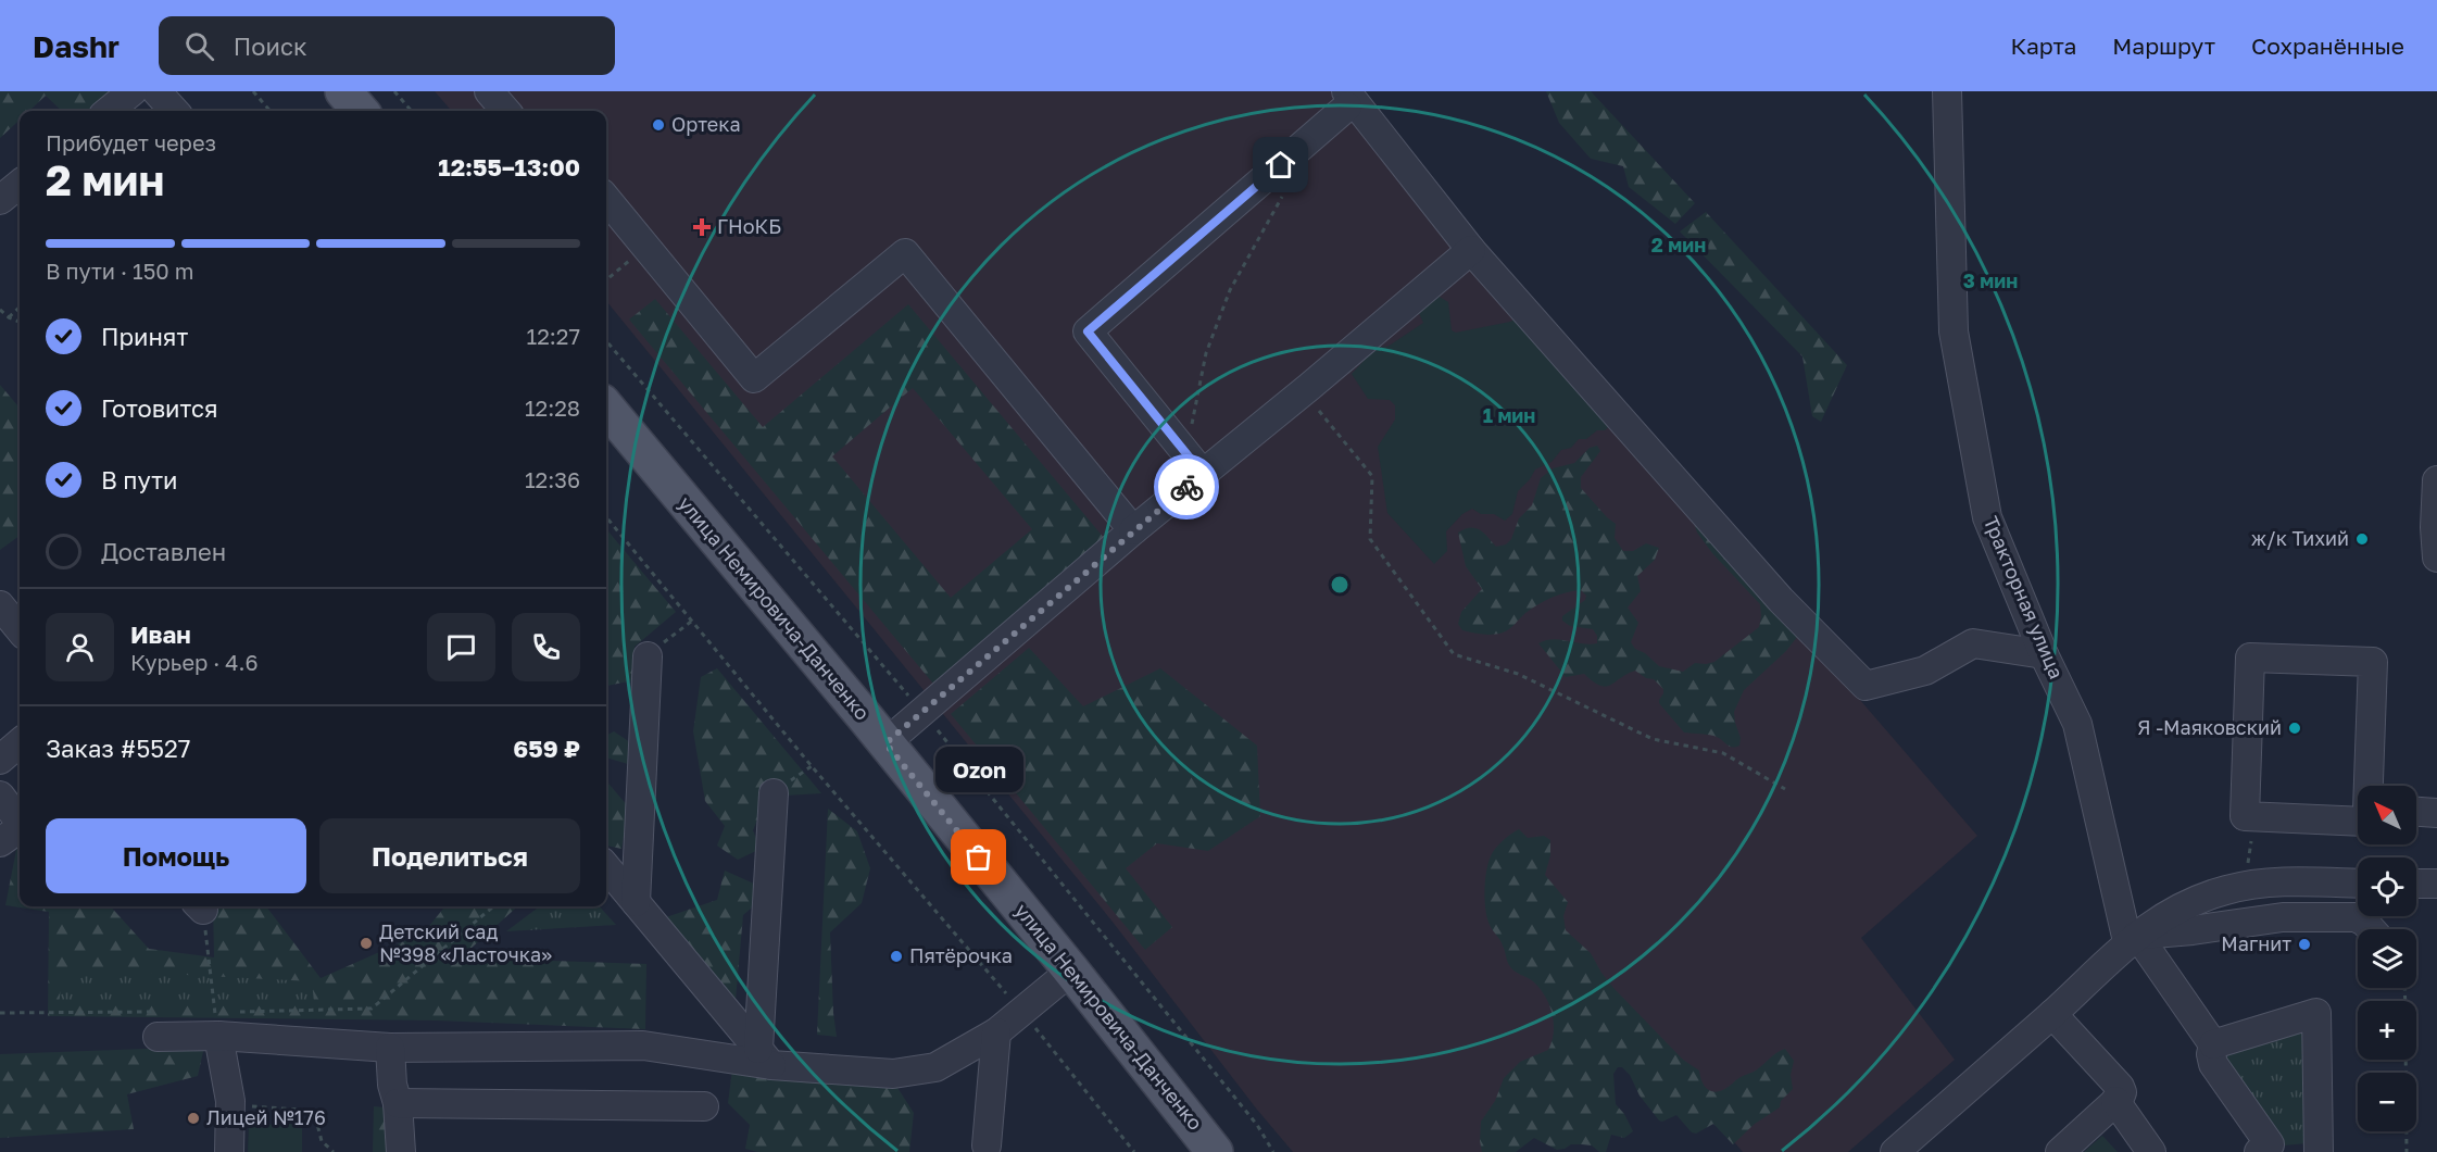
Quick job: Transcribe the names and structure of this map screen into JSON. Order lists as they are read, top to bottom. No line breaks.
{"streets":{"main road":["улица Немировича-Данченко"],"street":["Тракторная улица"]},"places":{"other":["Ортека","ж/к Тихий","Я -Маяковский","Ozon","Детский сад №398 «Ласточка»","Магнит","Пятёрочка","Лицей №176"],"health":["ГНоКБ"]},"north":"top left","page":{"header":"Dashr","search":"Поиск","nav":["Карта","Маршрут","Сохранённые"],"heading":["2 мин","Прибудет через","12:55–13:00"],"panel":["Иван","Курьер · 4.6","Заказ #5527","659 ₽"],"bar":"В пути · 150 m","list":[["Принят","12:27"],["Готовится","12:28"],["В пути","12:36"],"Доставлен"],"bubble":"Ozon","map_buttons":["+","−"],"buttons":["Помощь","Поделиться"]},"rings":["2 мин","3 мин","1 мин"]}
